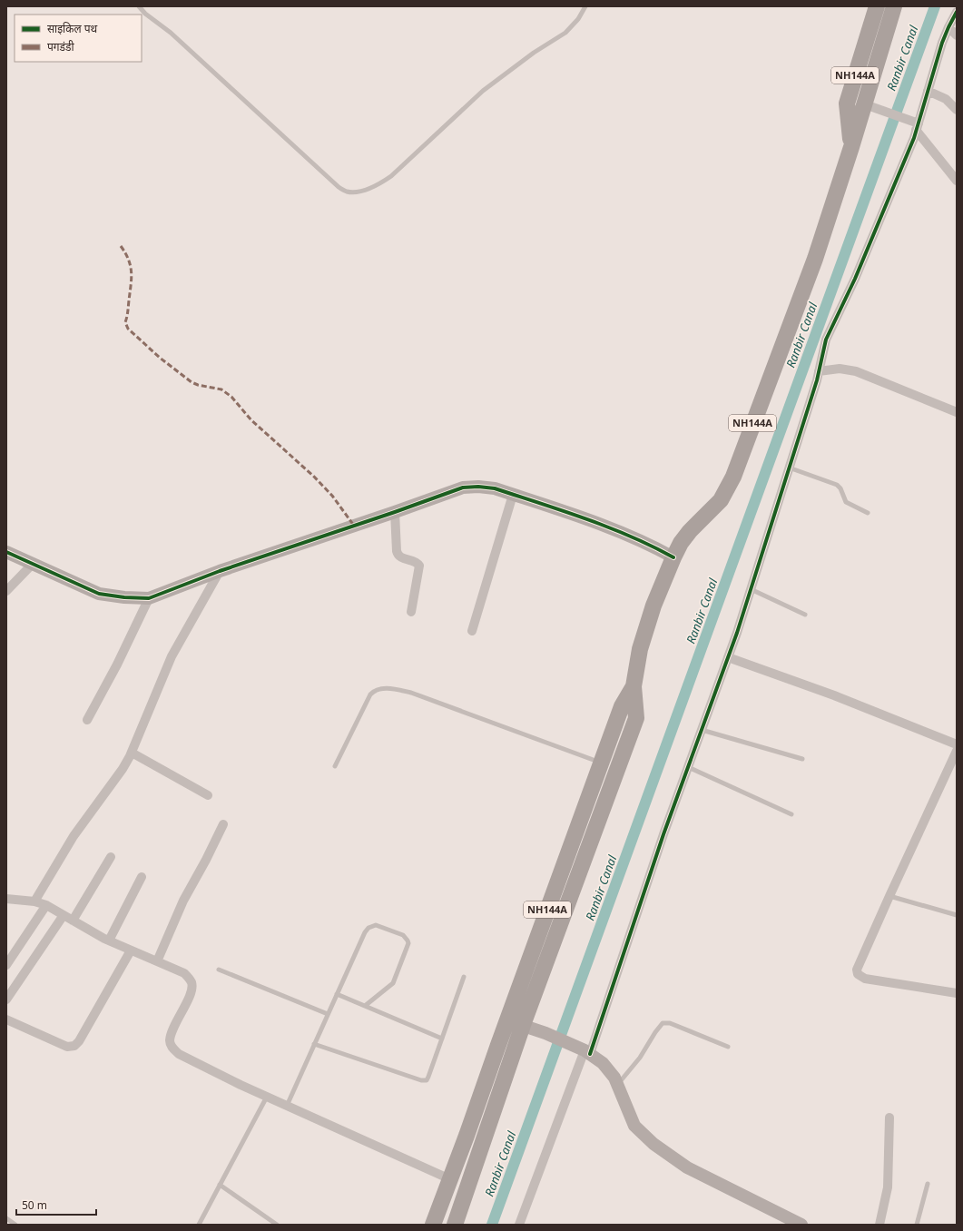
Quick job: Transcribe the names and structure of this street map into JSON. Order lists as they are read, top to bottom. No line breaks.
{"streets":{"highway":["NH144A"]},"water":["Ranbir Canal"],"legend":["साइकिल पथ","पगडंडी"],"scale_bar":"50 m"}
